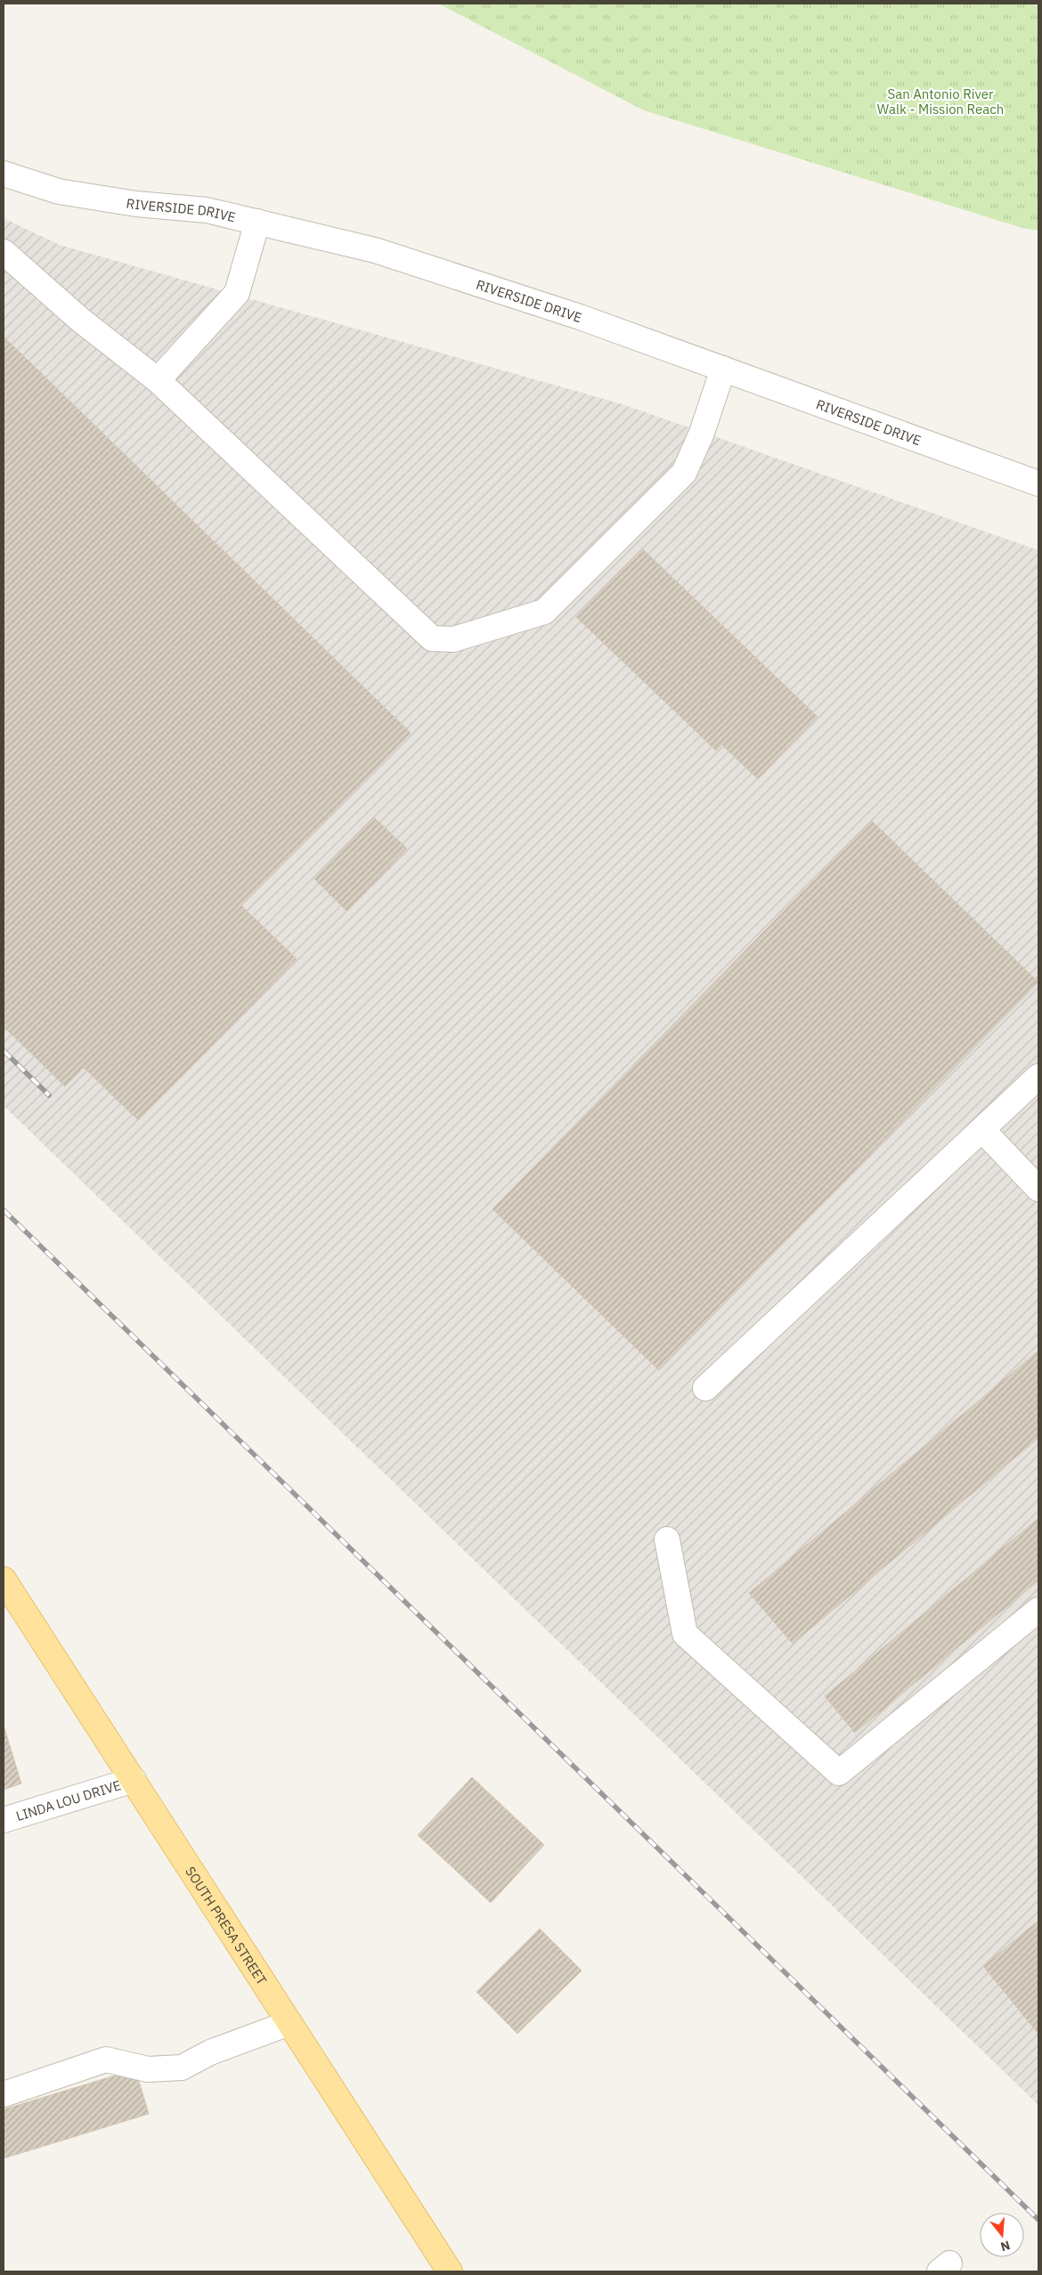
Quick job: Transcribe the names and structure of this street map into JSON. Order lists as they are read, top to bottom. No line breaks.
{"streets":{"main road":["SOUTH PRESA STREET"],"street":["RIVERSIDE DRIVE","LINDA LOU DRIVE"]},"crossings":[["LINDA LOU DRIVE","SOUTH PRESA STREET"]],"parks":["San Antonio River Walk - Mission Reach"],"north":"bottom"}
